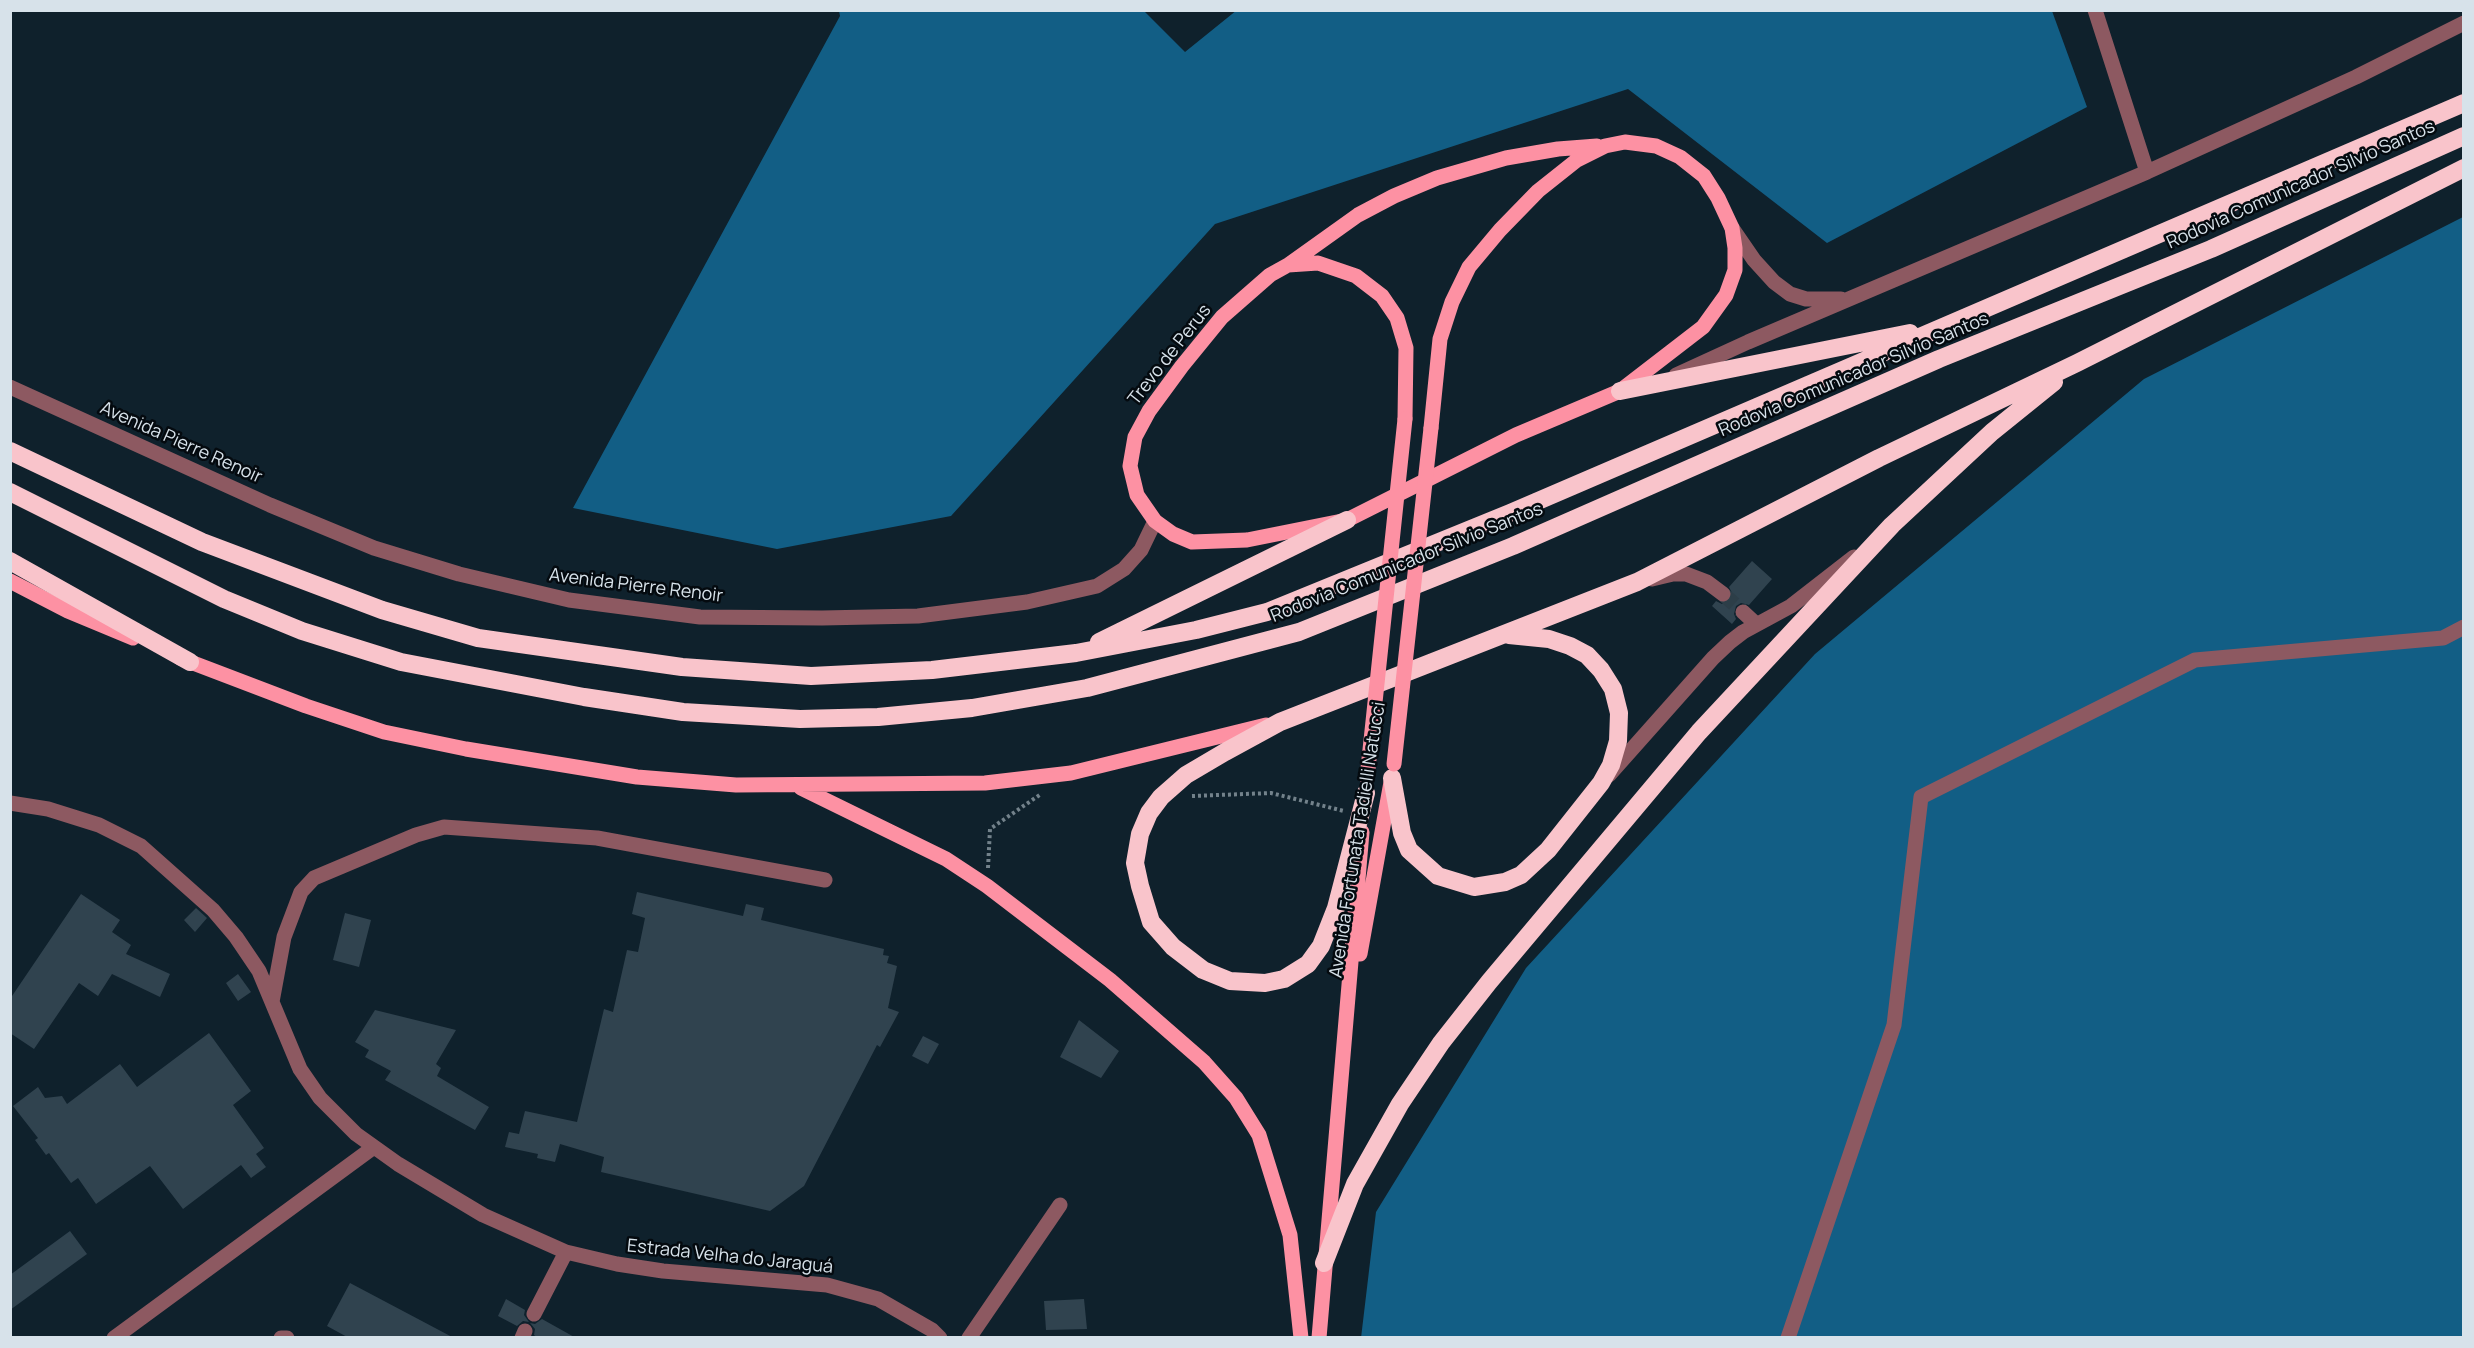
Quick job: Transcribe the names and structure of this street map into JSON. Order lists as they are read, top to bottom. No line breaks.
{"streets":{"highway":["Rodovia Comunicador Silvio Santos"],"main road":["Trevo de Perus","Avenida Fortunata Tadielli Natucci"],"street":["Avenida Pierre Renoir","Estrada Velha do Jaraguá"]},"crossings":[["Trevo de Perus","Avenida Pierre Renoir"],["Trevo de Perus","Avenida Fortunata Tadielli Natucci"]]}
